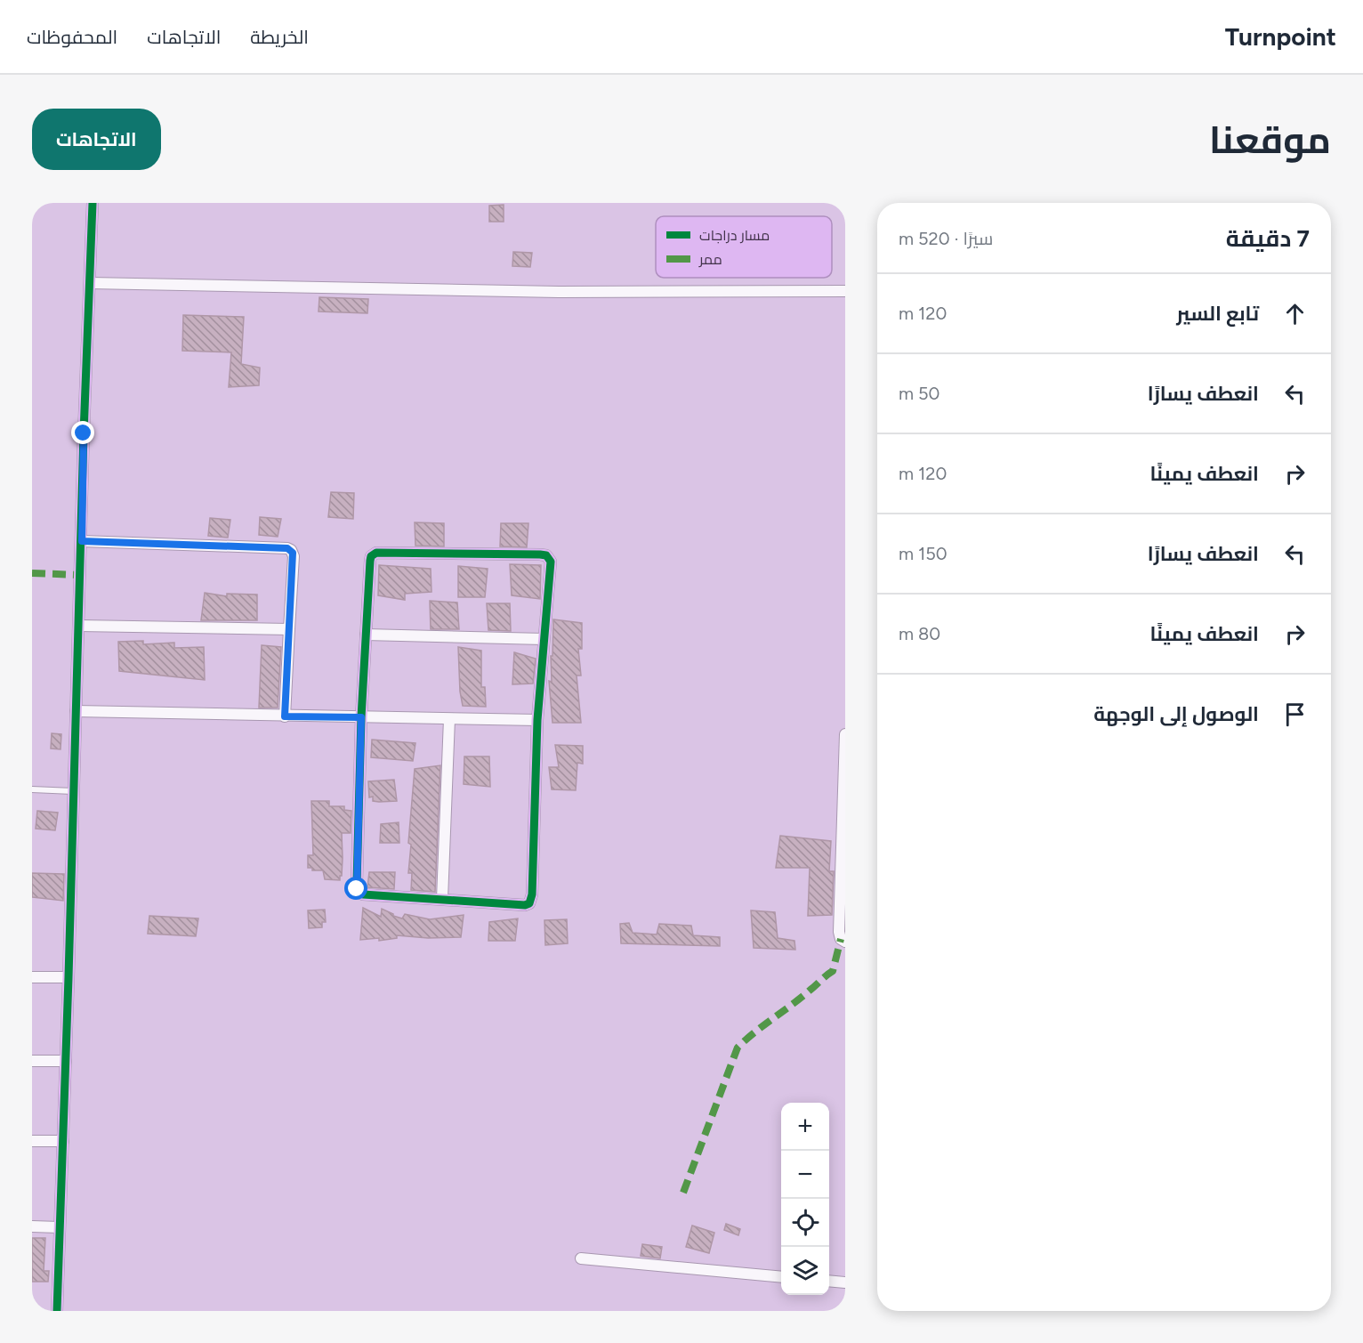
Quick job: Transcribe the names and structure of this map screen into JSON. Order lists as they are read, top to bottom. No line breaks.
{"legend":["مسار دراجات","ممر"],"page":{"header":"Turnpoint","nav":["الخريطة","الاتجاهات","المحفوظات"],"title":"موقعنا","buttons":"الاتجاهات","heading":["7 دقيقة","سيرًا · 520 m"],"list":[["تابع السير","120 m"],["انعطف يسارًا","50 m"],["انعطف يمينًا","120 m"],["انعطف يسارًا","150 m"],["انعطف يمينًا","80 m"],"الوصول إلى الوجهة"],"map_buttons":["+","−"]}}
